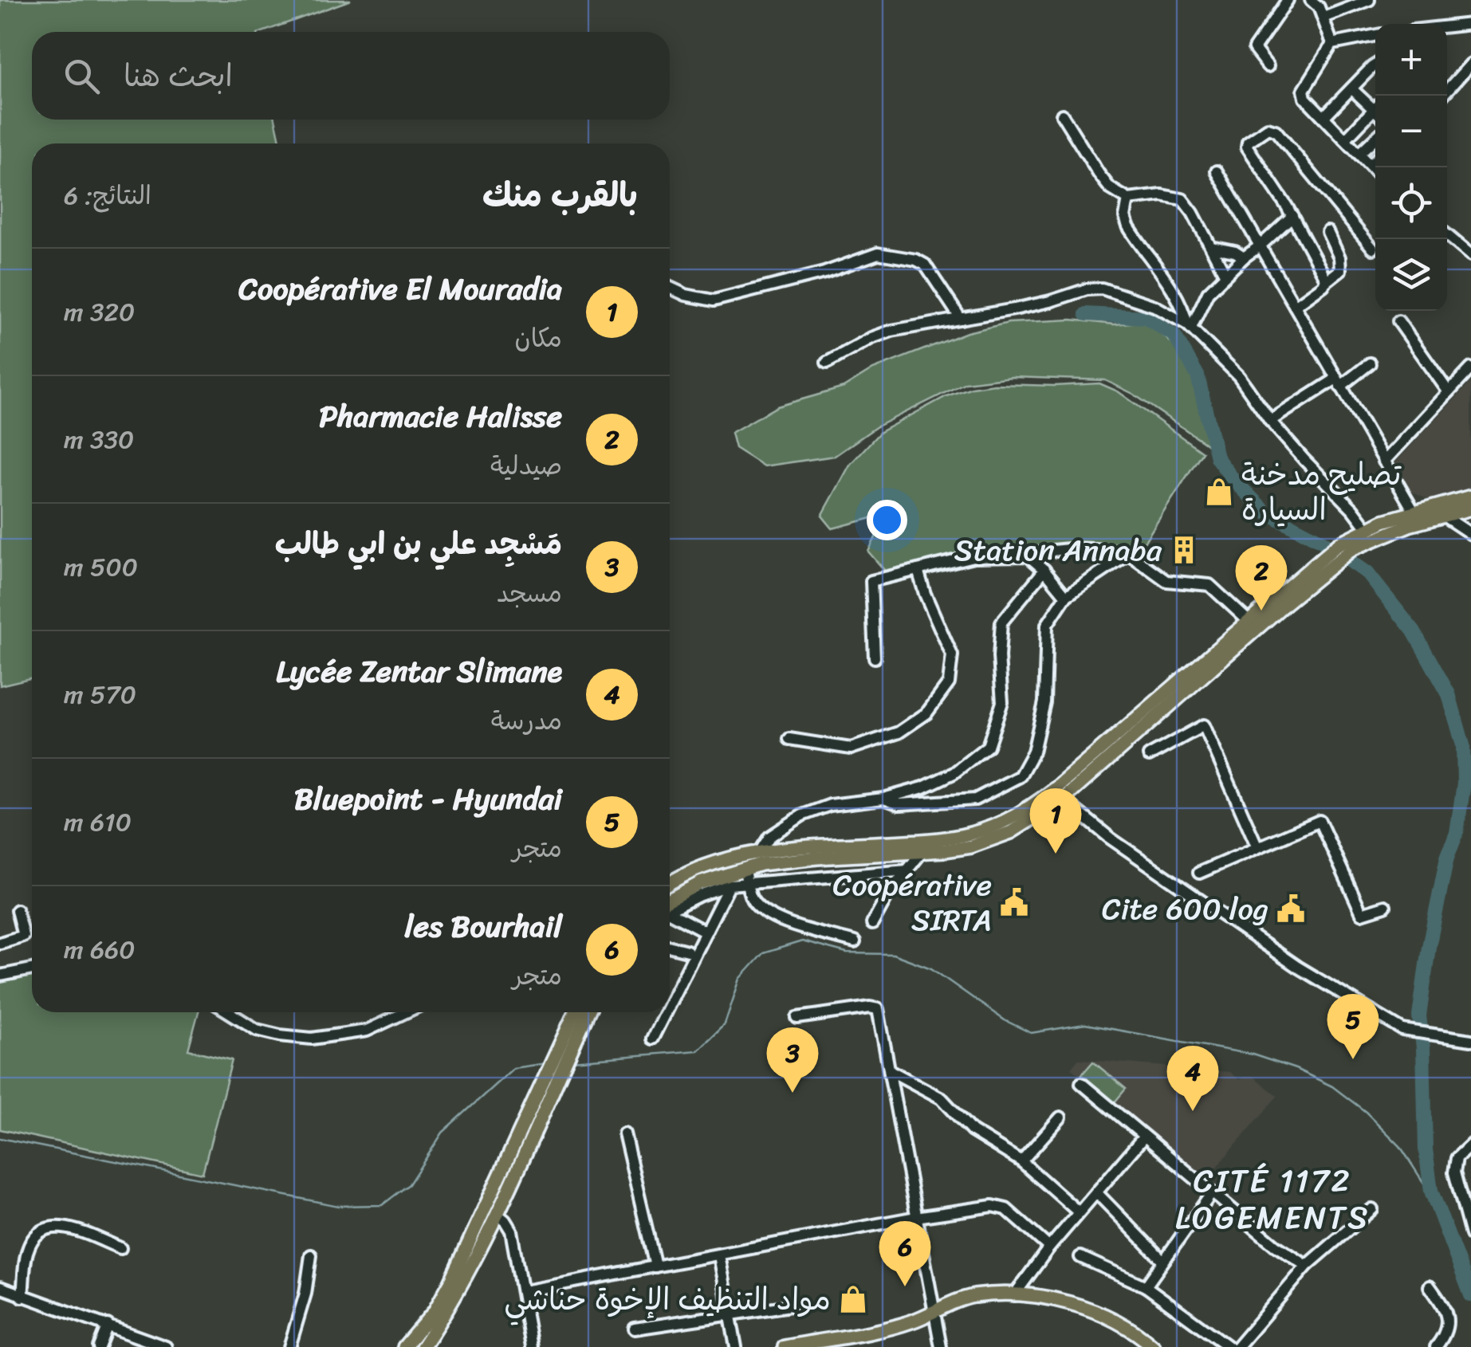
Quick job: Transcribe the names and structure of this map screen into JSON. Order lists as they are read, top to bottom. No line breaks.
{"districts":["CITÉ 1172 LOGEMENTS"],"places":{"shop":["تصليح مدخنة السيارة","مواد التنظيف الإخوة حناشي"],"building":["Station Annaba"],"public building":["Coopérative SIRTA","Cite 600 log"]},"page":{"map_buttons":["+","−"],"search":"ابحث هنا","heading":["بالقرب منك","النتائج: 6"],"list":[{"mark":"1","name":"Coopérative El Mouradia","note":"مكان","value":"320 m"},{"mark":"2","name":"Pharmacie Halisse","note":"صيدلية","value":"330 m"},{"mark":"3","name":"مَسْجِد علي بن ابي طالب","note":"مسجد","value":"500 m"},{"mark":"4","name":"Lycée Zentar Slimane","note":"مدرسة","value":"570 m"},{"mark":"5","name":"Bluepoint - Hyundai","note":"متجر","value":"610 m"},{"mark":"6","name":"les Bourhail","note":"متجر","value":"660 m"}],"pins":["2","1","5","3","4","6"]}}
